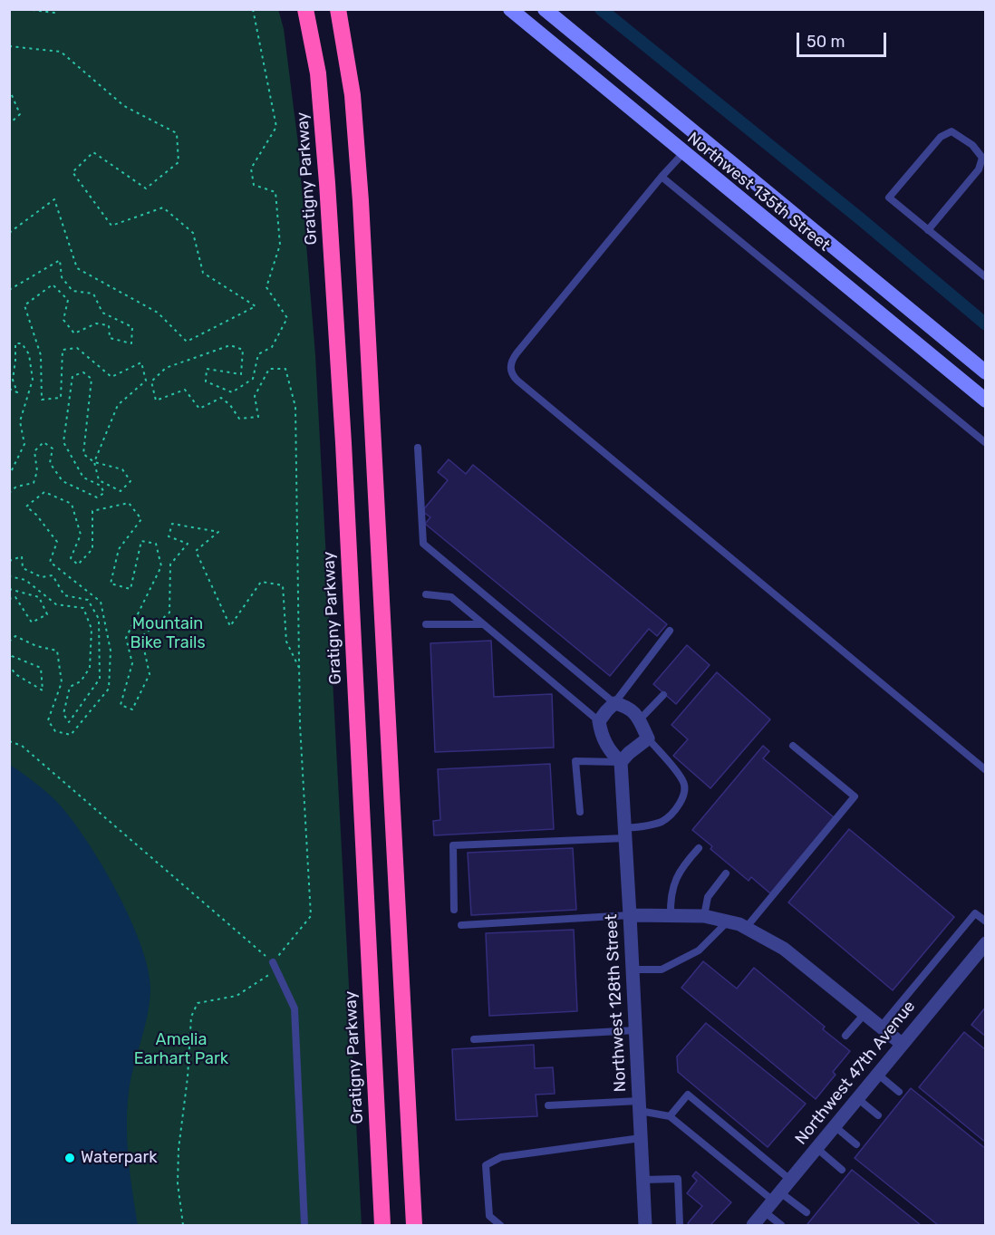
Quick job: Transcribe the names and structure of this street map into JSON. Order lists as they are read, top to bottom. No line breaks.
{"streets":{"highway":["Gratigny Parkway"],"main road":["Northwest 135th Street"],"street":["Northwest 128th Street","Northwest 47th Avenue"]},"parks":["Mountain Bike Trails","Amelia Earhart Park"],"places":["Waterpark"],"scale_bar":"50 m"}
